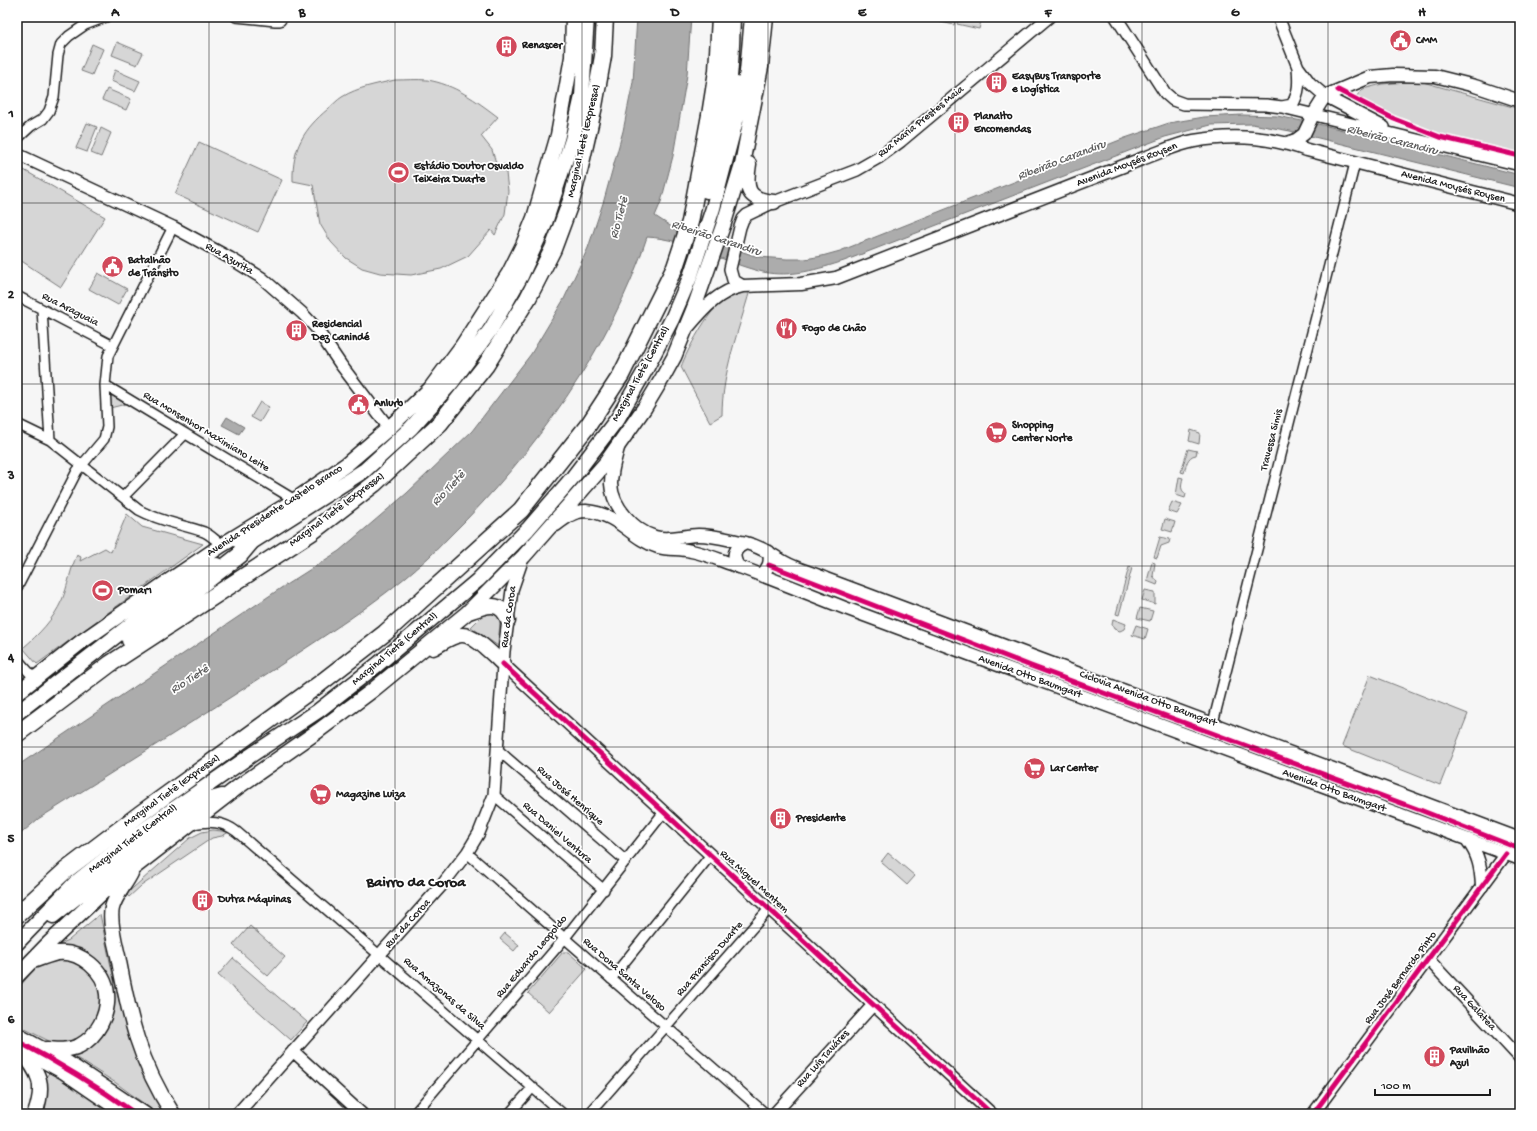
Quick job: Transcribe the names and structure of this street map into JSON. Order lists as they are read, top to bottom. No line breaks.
{"streets":{"highway":["Marginal Tietê (Expressa)","Marginal Tietê (Central)","Avenida Presidente Castelo Branco"],"main road":["Avenida Moysés Roysen","Avenida Otto Baumgart"],"street":["Rua Maria Prestes Maia","Rua Azurita","Rua Araguaia","Rua Monsenhor Maximiano Leite","Travessa Simis","Rua da Coroa","Rua José Henrique","Rua Daniel Ventura","Rua Miguel Mentem","Rua Eduardo Leopoldo","Rua Francisco Duarte","Rua Dona Santa Veloso","Rua José Bernardo Pinto","Rua Amazonas da Silva","Rua Galatea","Rua Luís Taváres"],"cycle path":["Ciclovia Avenida Otto Baumgart"]},"crossings":[["Rua Maria Prestes Maia","Avenida Moysés Roysen"],["Avenida Moysés Roysen","Travessa Simis"],["Rua Azurita","Avenida Presidente Castelo Branco"],["Rua Monsenhor Maximiano Leite","Avenida Presidente Castelo Branco"],["Travessa Simis","Avenida Otto Baumgart"],["Rua da Coroa","Rua José Henrique"],["Rua da Coroa","Rua Daniel Ventura"],["Rua da Coroa","Rua Miguel Mentem"],["Rua da Coroa","Rua Dona Santa Veloso"],["Rua da Coroa","Rua Amazonas da Silva"],["Avenida Otto Baumgart","Rua José Bernardo Pinto"],["Rua José Henrique","Rua Eduardo Leopoldo"],["Rua Daniel Ventura","Rua Eduardo Leopoldo"],["Rua Miguel Mentem","Rua Eduardo Leopoldo"],["Rua Miguel Mentem","Rua Francisco Duarte"],["Rua Miguel Mentem","Rua Luís Taváres"],["Rua Eduardo Leopoldo","Rua Dona Santa Veloso"],["Rua Eduardo Leopoldo","Rua Amazonas da Silva"],["Rua Francisco Duarte","Rua Dona Santa Veloso"],["Rua José Bernardo Pinto","Rua Galatea"]],"districts":["Bairro da Coroa"],"water":["Ribeirão Carandiru","Rio Tietê"],"places":{"public building":["CMM","Batalhão de Trânsito","Anlurb"],"building":["Renascer","EasyBus Transporte e Logística","Planalto Encomendas","Residencial Dez Canindé","Presidente","Dutra Máquinas","Pavilhão Azul"],"sports":["Estádio Doutor Osvaldo Teixeira Duarte","Pomar1"],"restaurant":["Fogo de Chão"],"supermarket":["Shopping Center Norte","Lar Center","Magazine Luiza"]},"scale_bar":"100 m","grid":{"columns":["A","B","C","D","E","F","G","H"],"rows":["1","2","3","4","5","6"]}}
